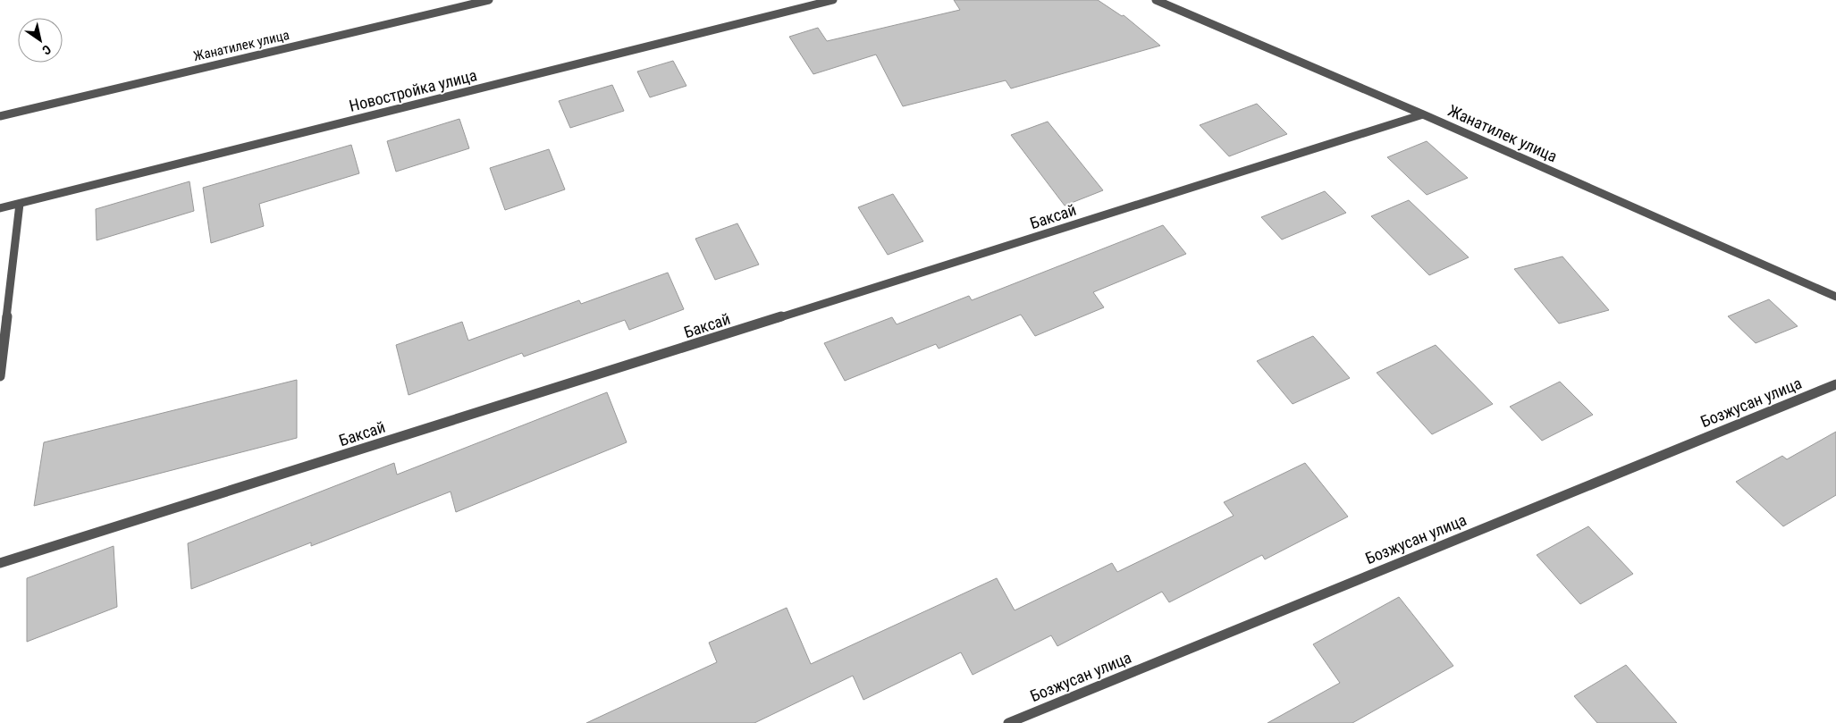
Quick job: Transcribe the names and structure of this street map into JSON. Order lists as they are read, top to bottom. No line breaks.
{"streets":{"street":["Жанатилек улица","Новостройка улица","Баксай","Бозжусан улица"]},"crossings":[["Жанатилек улица","Баксай"]],"north":"bottom right"}
